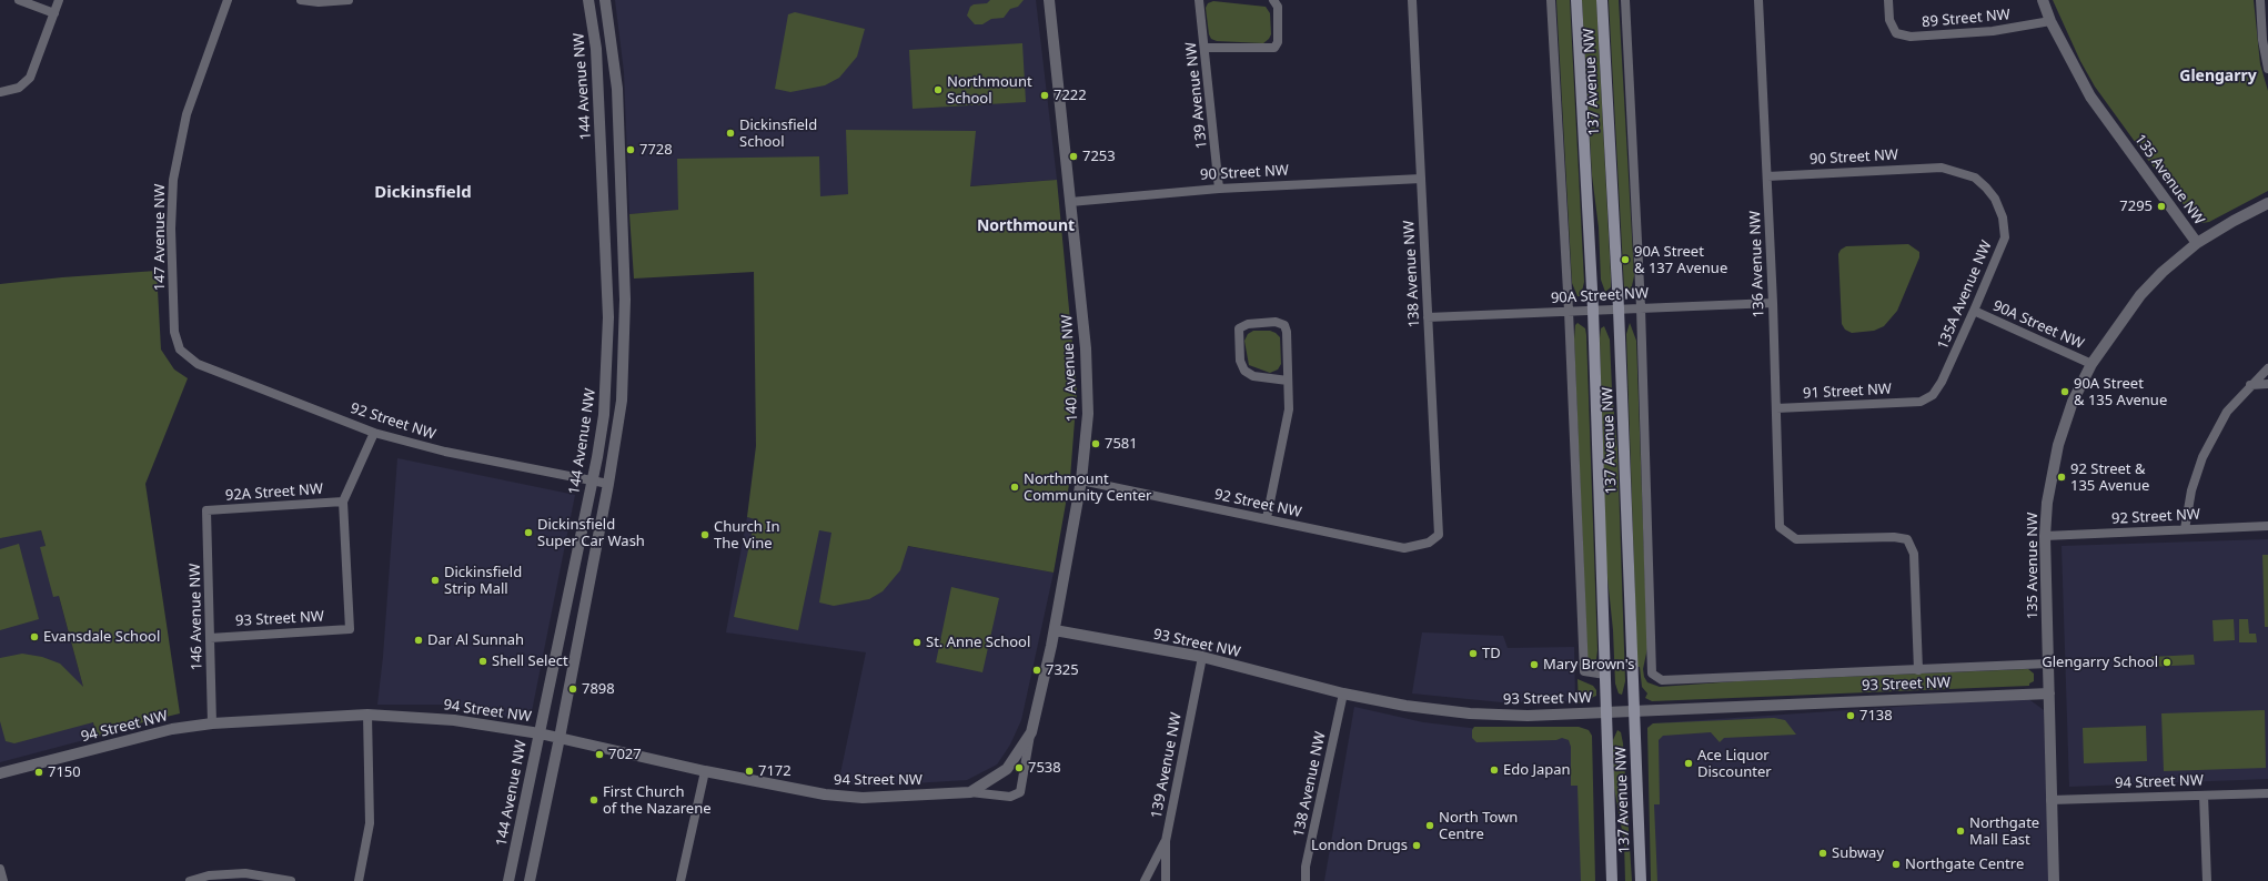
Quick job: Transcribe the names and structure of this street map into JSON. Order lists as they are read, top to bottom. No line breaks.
{"streets":{"main road":["137 Avenue NW"],"street":["89 Street NW","144 Avenue NW","139 Avenue NW","90 Street NW","135 Avenue NW","147 Avenue NW","136 Avenue NW","138 Avenue NW","135A Avenue NW","90A Street NW","140 Avenue NW","91 Street NW","92 Street NW","92A Street NW","146 Avenue NW","93 Street NW","94 Street NW"]},"crossings":[["89 Street NW","135 Avenue NW"],["137 Avenue NW","90A Street NW"],["137 Avenue NW","93 Street NW"],["144 Avenue NW","92 Street NW"],["144 Avenue NW","94 Street NW"],["139 Avenue NW","90 Street NW"],["139 Avenue NW","93 Street NW"],["90 Street NW","136 Avenue NW"],["90 Street NW","138 Avenue NW"],["90 Street NW","135A Avenue NW"],["90 Street NW","140 Avenue NW"],["135 Avenue NW","90A Street NW"],["135 Avenue NW","92 Street NW"],["135 Avenue NW","93 Street NW"],["135 Avenue NW","94 Street NW"],["147 Avenue NW","92 Street NW"],["136 Avenue NW","90A Street NW"],["136 Avenue NW","91 Street NW"],["136 Avenue NW","93 Street NW"],["138 Avenue NW","90A Street NW"],["138 Avenue NW","92 Street NW"],["138 Avenue NW","93 Street NW"],["135A Avenue NW","90A Street NW"],["135A Avenue NW","91 Street NW"],["90A Street NW","93 Street NW"],["140 Avenue NW","92 Street NW"],["140 Avenue NW","93 Street NW"],["140 Avenue NW","94 Street NW"],["92A Street NW","146 Avenue NW"],["92A Street NW","93 Street NW"],["146 Avenue NW","93 Street NW"],["146 Avenue NW","94 Street NW"]],"districts":["Glengarry","Dickinsfield","Northmount"],"places":["Northmount School","7222","Dickinsfield School","7728","7253","7295","90A Street & 137 Avenue","90A Street & 135 Avenue","7581","92 Street & 135 Avenue","Northmount Community Center","Dickinsfield Super Car Wash","Church In The Vine","Dickinsfield Strip Mall","Evansdale School","Dar Al Sunnah","St. Anne School","TD","Shell Select","Glengarry School","Mary Brown's","7325","7898","7138","7027","Ace Liquor Discounter","7538","Edo Japan","7172","7150","First Church of the Nazarene","North Town Centre","Northgate Mall East","London Drugs","Subway","Northgate Centre"]}
